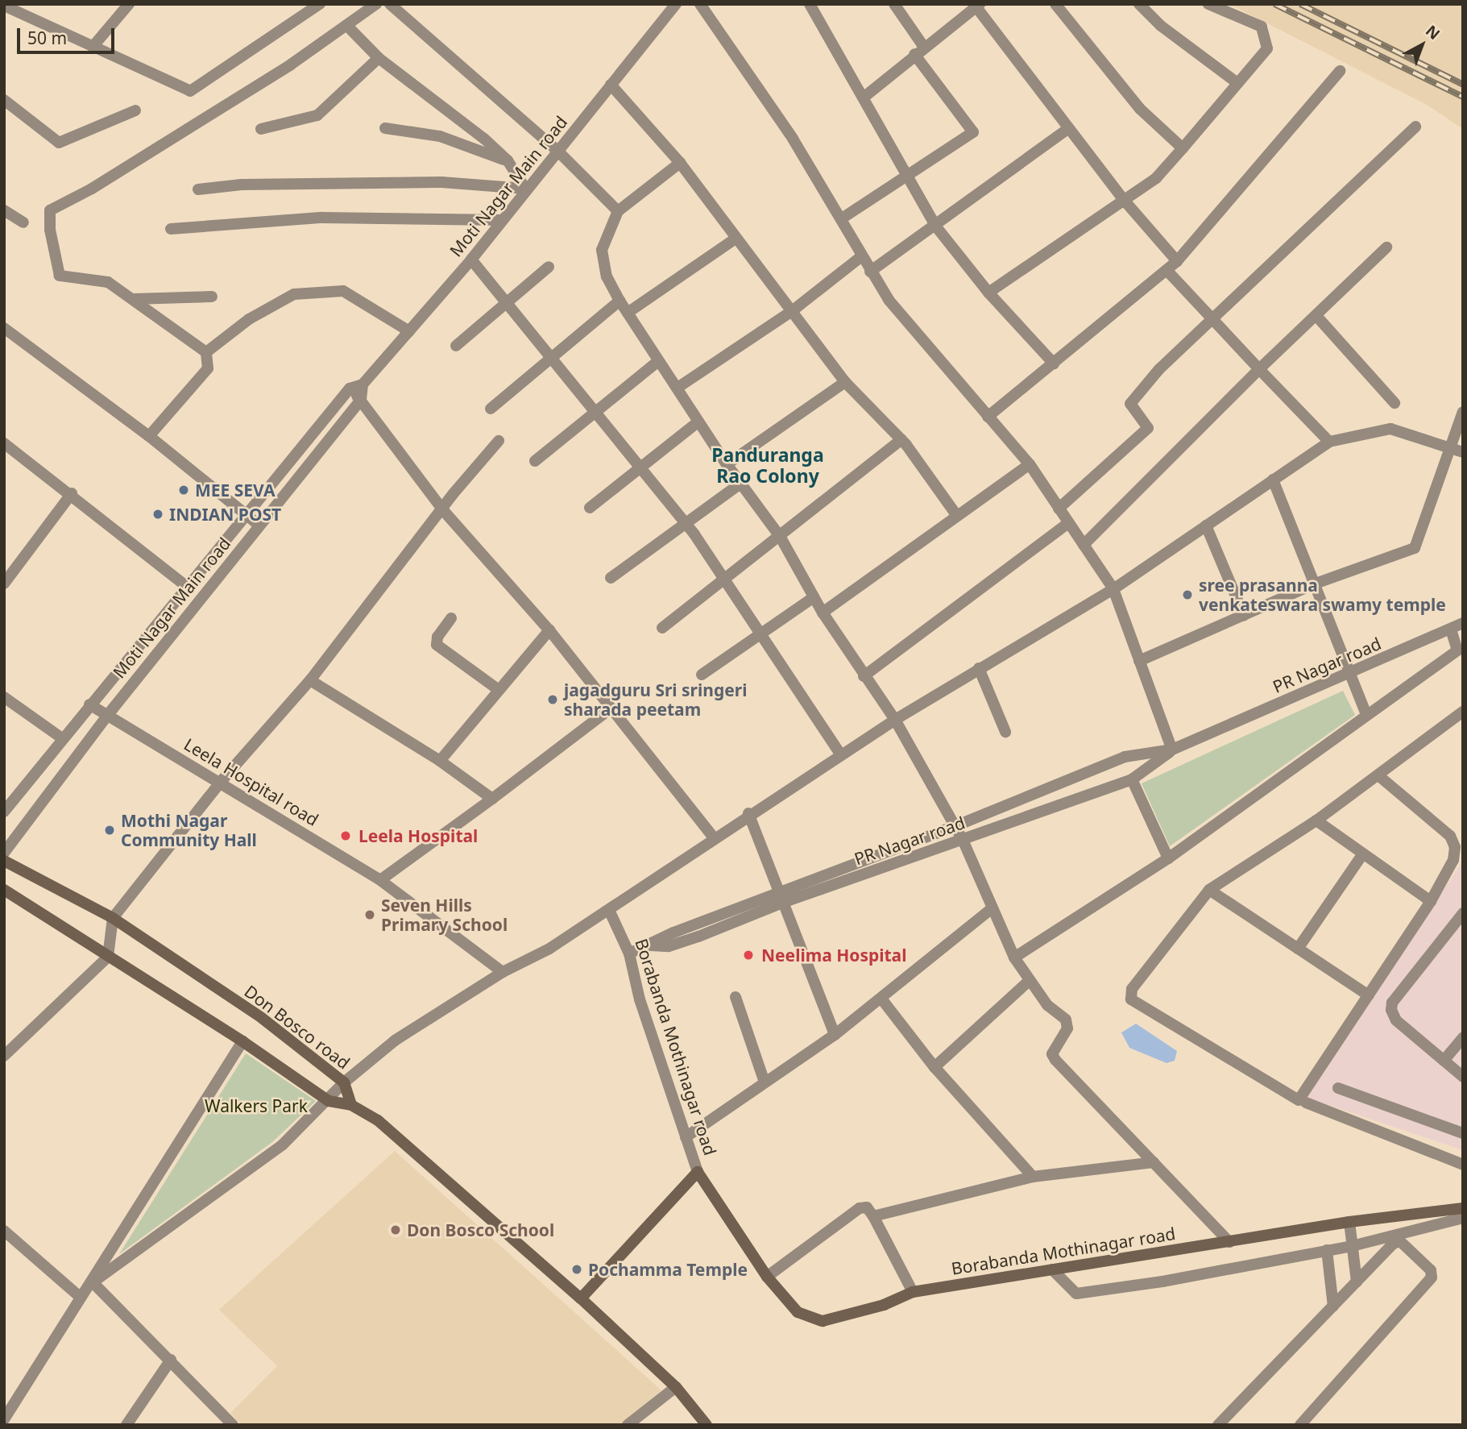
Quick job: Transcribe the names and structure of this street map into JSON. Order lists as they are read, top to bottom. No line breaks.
{"streets":{"main road":["Don Bosco road","Borabanda Mothinagar road"],"street":["Moti Nagar Main road","PR Nagar road","Leela Hospital road"]},"crossings":[["Moti Nagar Main road","Leela Hospital road"],["PR Nagar road","Borabanda Mothinagar road"]],"districts":["Panduranga Rao Colony"],"parks":["Walkers Park"],"places":["MEE SEVA","INDIAN POST","sree prasanna venkateswara swamy temple","jagadguru Sri sringeri sharada peetam","Mothi Nagar Community Hall","Leela Hospital","Seven Hills Primary School","Neelima Hospital","Don Bosco School","Pochamma Temple"],"scale_bar":"50 m","north":"top right"}
